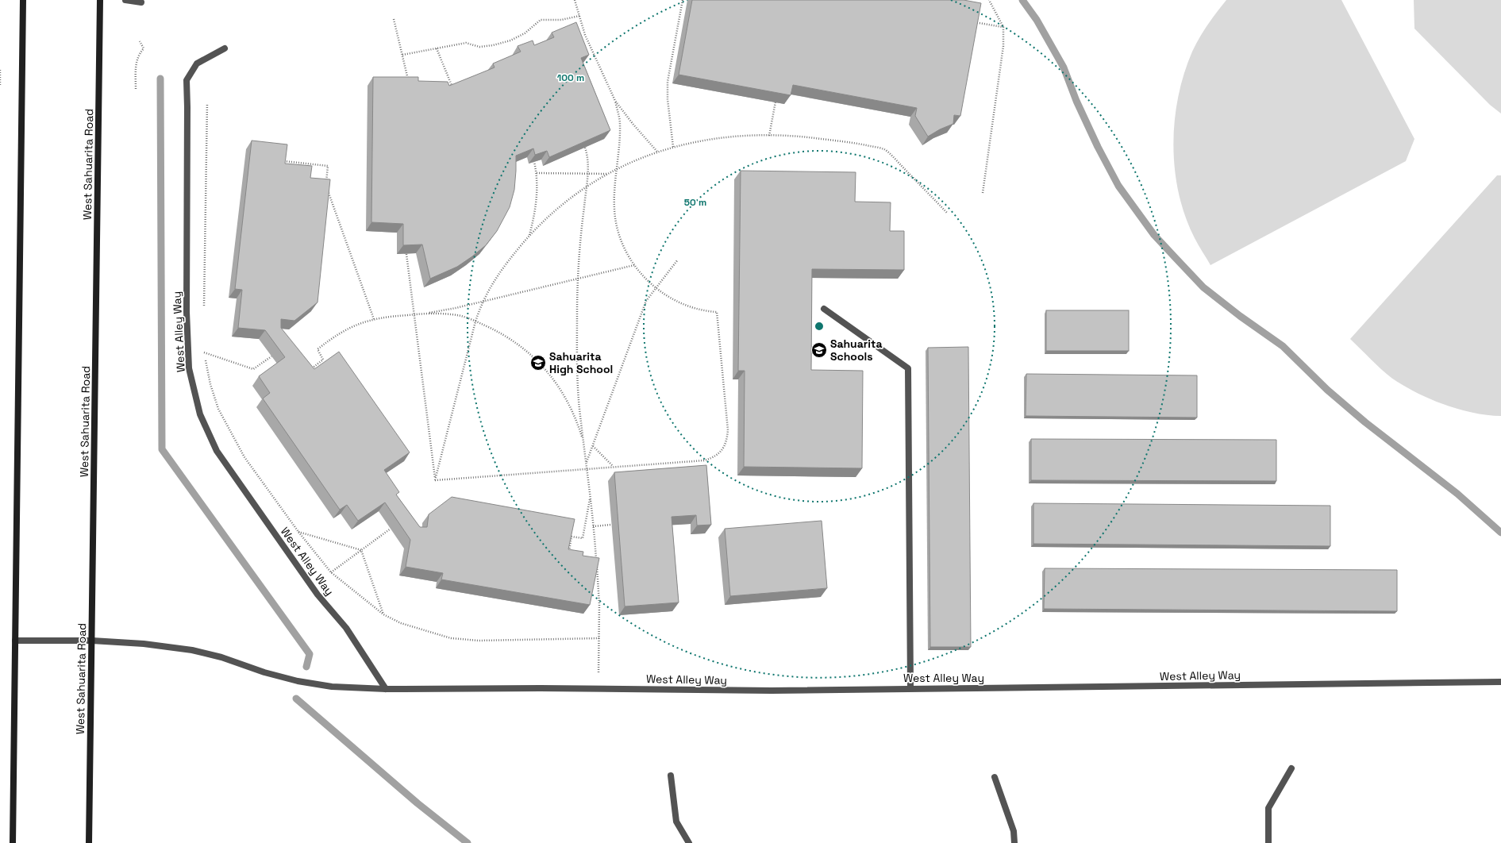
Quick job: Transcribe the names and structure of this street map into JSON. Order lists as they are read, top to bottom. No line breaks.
{"streets":{"main road":["West Sahuarita Road"],"street":["West Alley Way"]},"crossings":[["West Sahuarita Road","West Alley Way"]],"places":{"school or university":["Sahuarita Schools","Sahuarita High School"]},"rings":["100 m","50 m"]}
